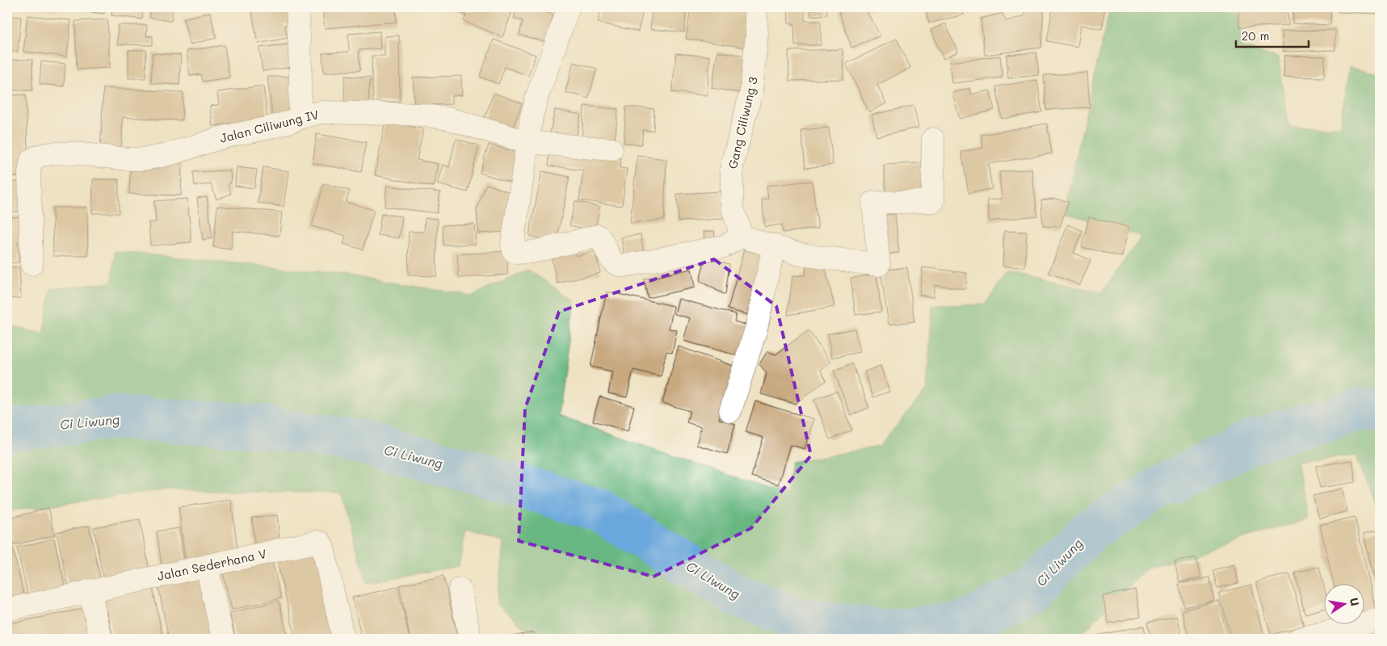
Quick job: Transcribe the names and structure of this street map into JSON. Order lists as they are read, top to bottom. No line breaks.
{"streets":{"street":["Gang Ciliwung 3","Jalan Ciliwung IV","Jalan Sederhana V"]},"water":["Ci Liwung"],"scale_bar":"20 m","north":"right"}
